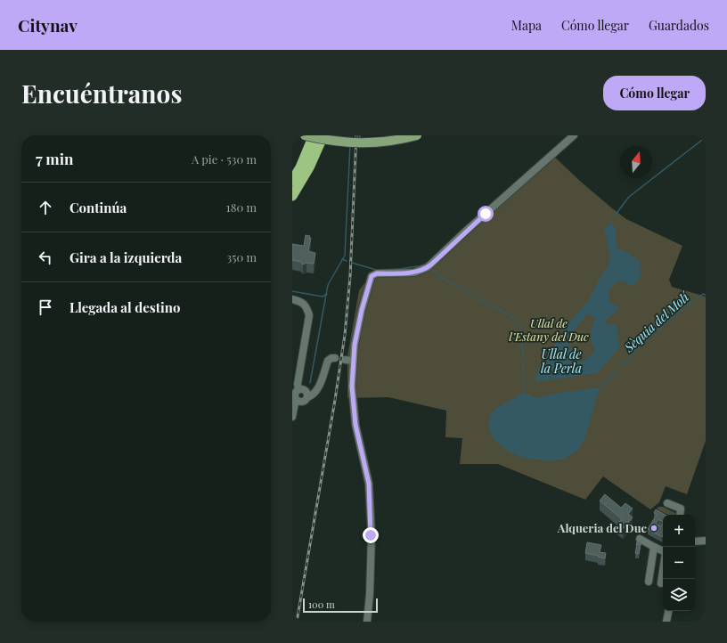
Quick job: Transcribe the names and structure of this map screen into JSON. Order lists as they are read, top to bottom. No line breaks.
{"water":["Sèquia del Molí","Ullal de la Perla"],"parks":["Ullal de l’Estany del Duc"],"places":["Alqueria del Duc"],"scale_bar":"100 m","north":"top","page":{"header":"Citynav","nav":["Mapa","Cómo llegar","Guardados"],"buttons":"Cómo llegar","title":"Encuéntranos","heading":["7 min","A pie · 530 m"],"list":[["Continúa","180 m"],["Gira a la izquierda","350 m"],"Llegada al destino"],"map_buttons":["+","−"],"scale":"100 m"}}
